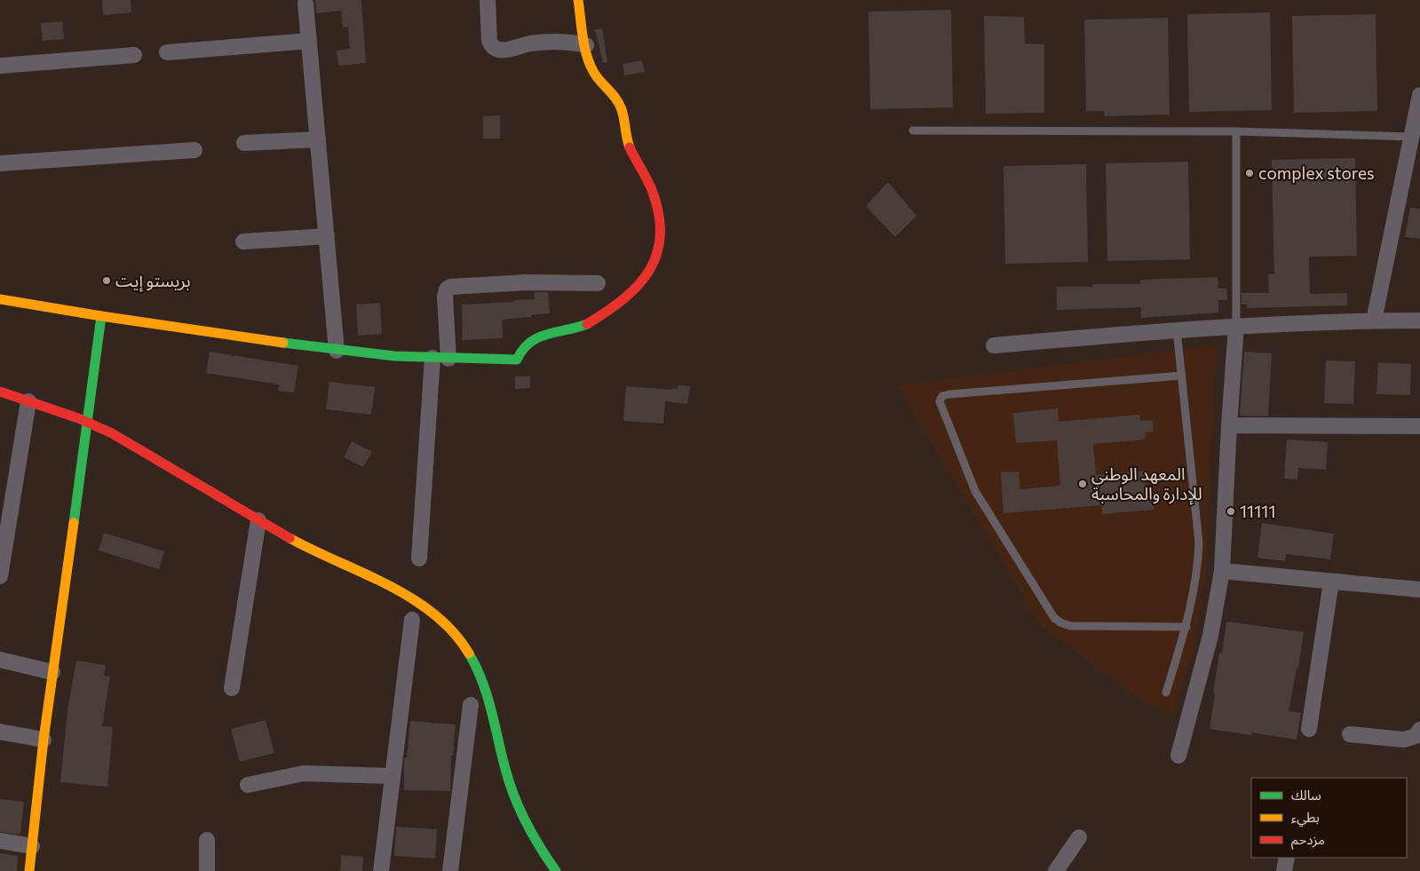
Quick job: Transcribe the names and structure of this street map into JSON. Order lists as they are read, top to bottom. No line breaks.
{"places":["complex stores","بريستو إيت","المعهد الوطني للإدارة والمحاسبة","11111"],"legend":["سالك","بطيء","مزدحم"]}
